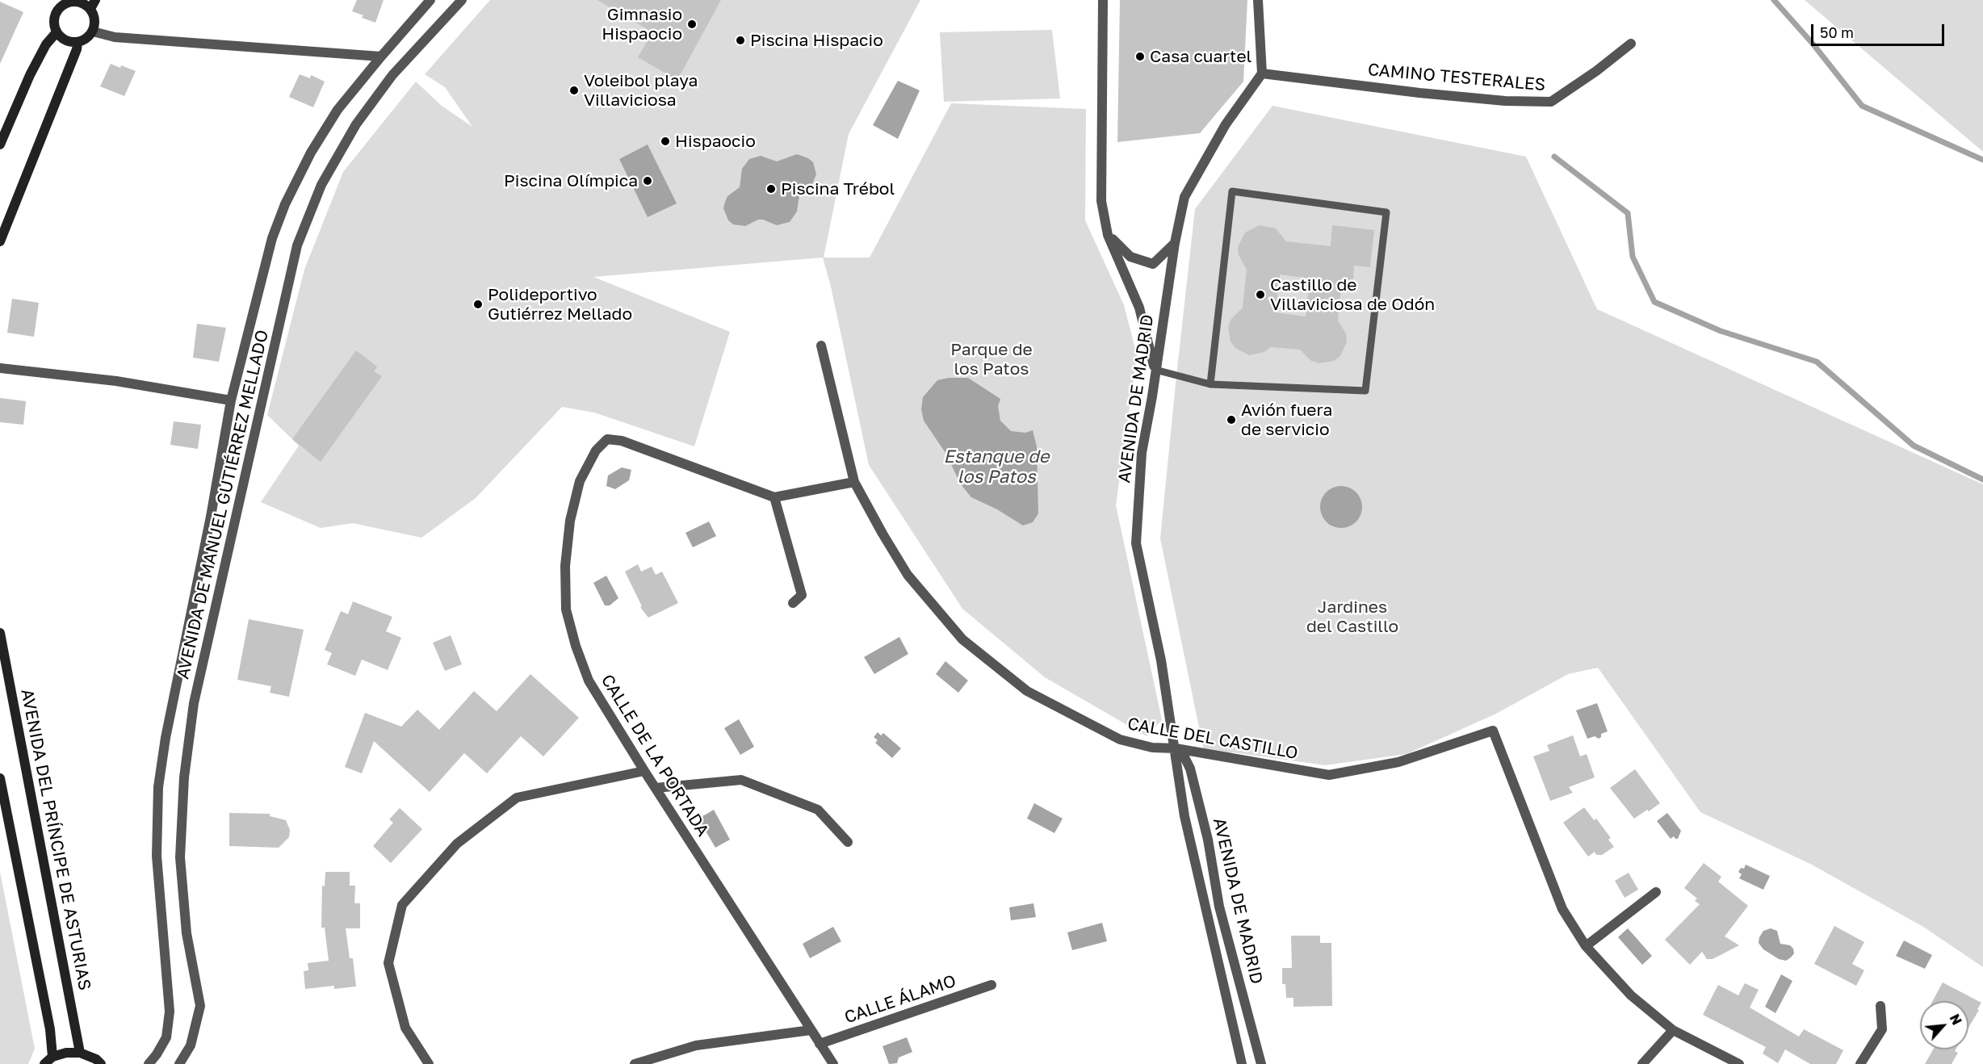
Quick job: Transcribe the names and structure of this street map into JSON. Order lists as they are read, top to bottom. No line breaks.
{"streets":{"street":["CAMINO TESTERALES","AVENIDA DE MADRID","AVENIDA DE MANUEL GUTIÉRREZ MELLADO","CALLE DEL CASTILLO","CALLE DE LA PORTADA","AVENIDA DEL PRÍNCIPE DE ASTURIAS","CALLE ÁLAMO"]},"crossings":[["CAMINO TESTERALES","AVENIDA DE MADRID"],["AVENIDA DE MADRID","CALLE DEL CASTILLO"],["CALLE DE LA PORTADA","CALLE ÁLAMO"]],"water":["Estanque de los Patos"],"parks":["Parque de los Patos","Jardines del Castillo"],"places":["Gimnasio Hispaocio","Piscina Hispacio","Casa cuartel","Voleibol playa Villaviciosa","Hispaocio","Piscina Olímpica","Piscina Trébol","Castillo de Villaviciosa de Odón","Polideportivo Gutiérrez Mellado","Avión fuera de servicio"],"scale_bar":"50 m","north":"top right"}
